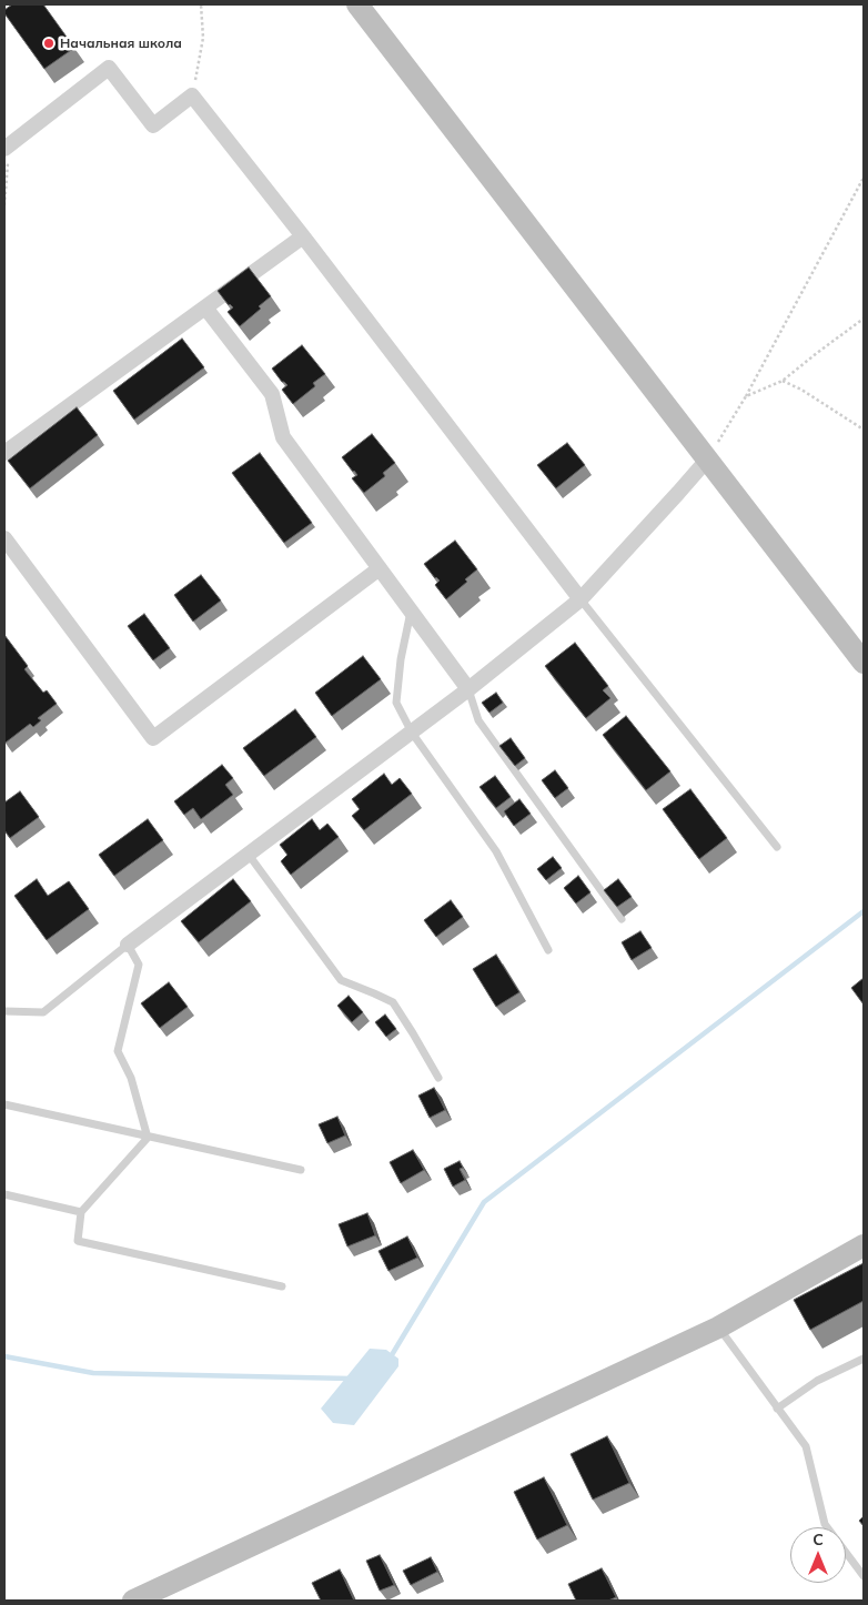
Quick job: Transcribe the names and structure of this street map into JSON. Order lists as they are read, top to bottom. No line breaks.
{"places":["Начальная школа"],"north":"top"}
